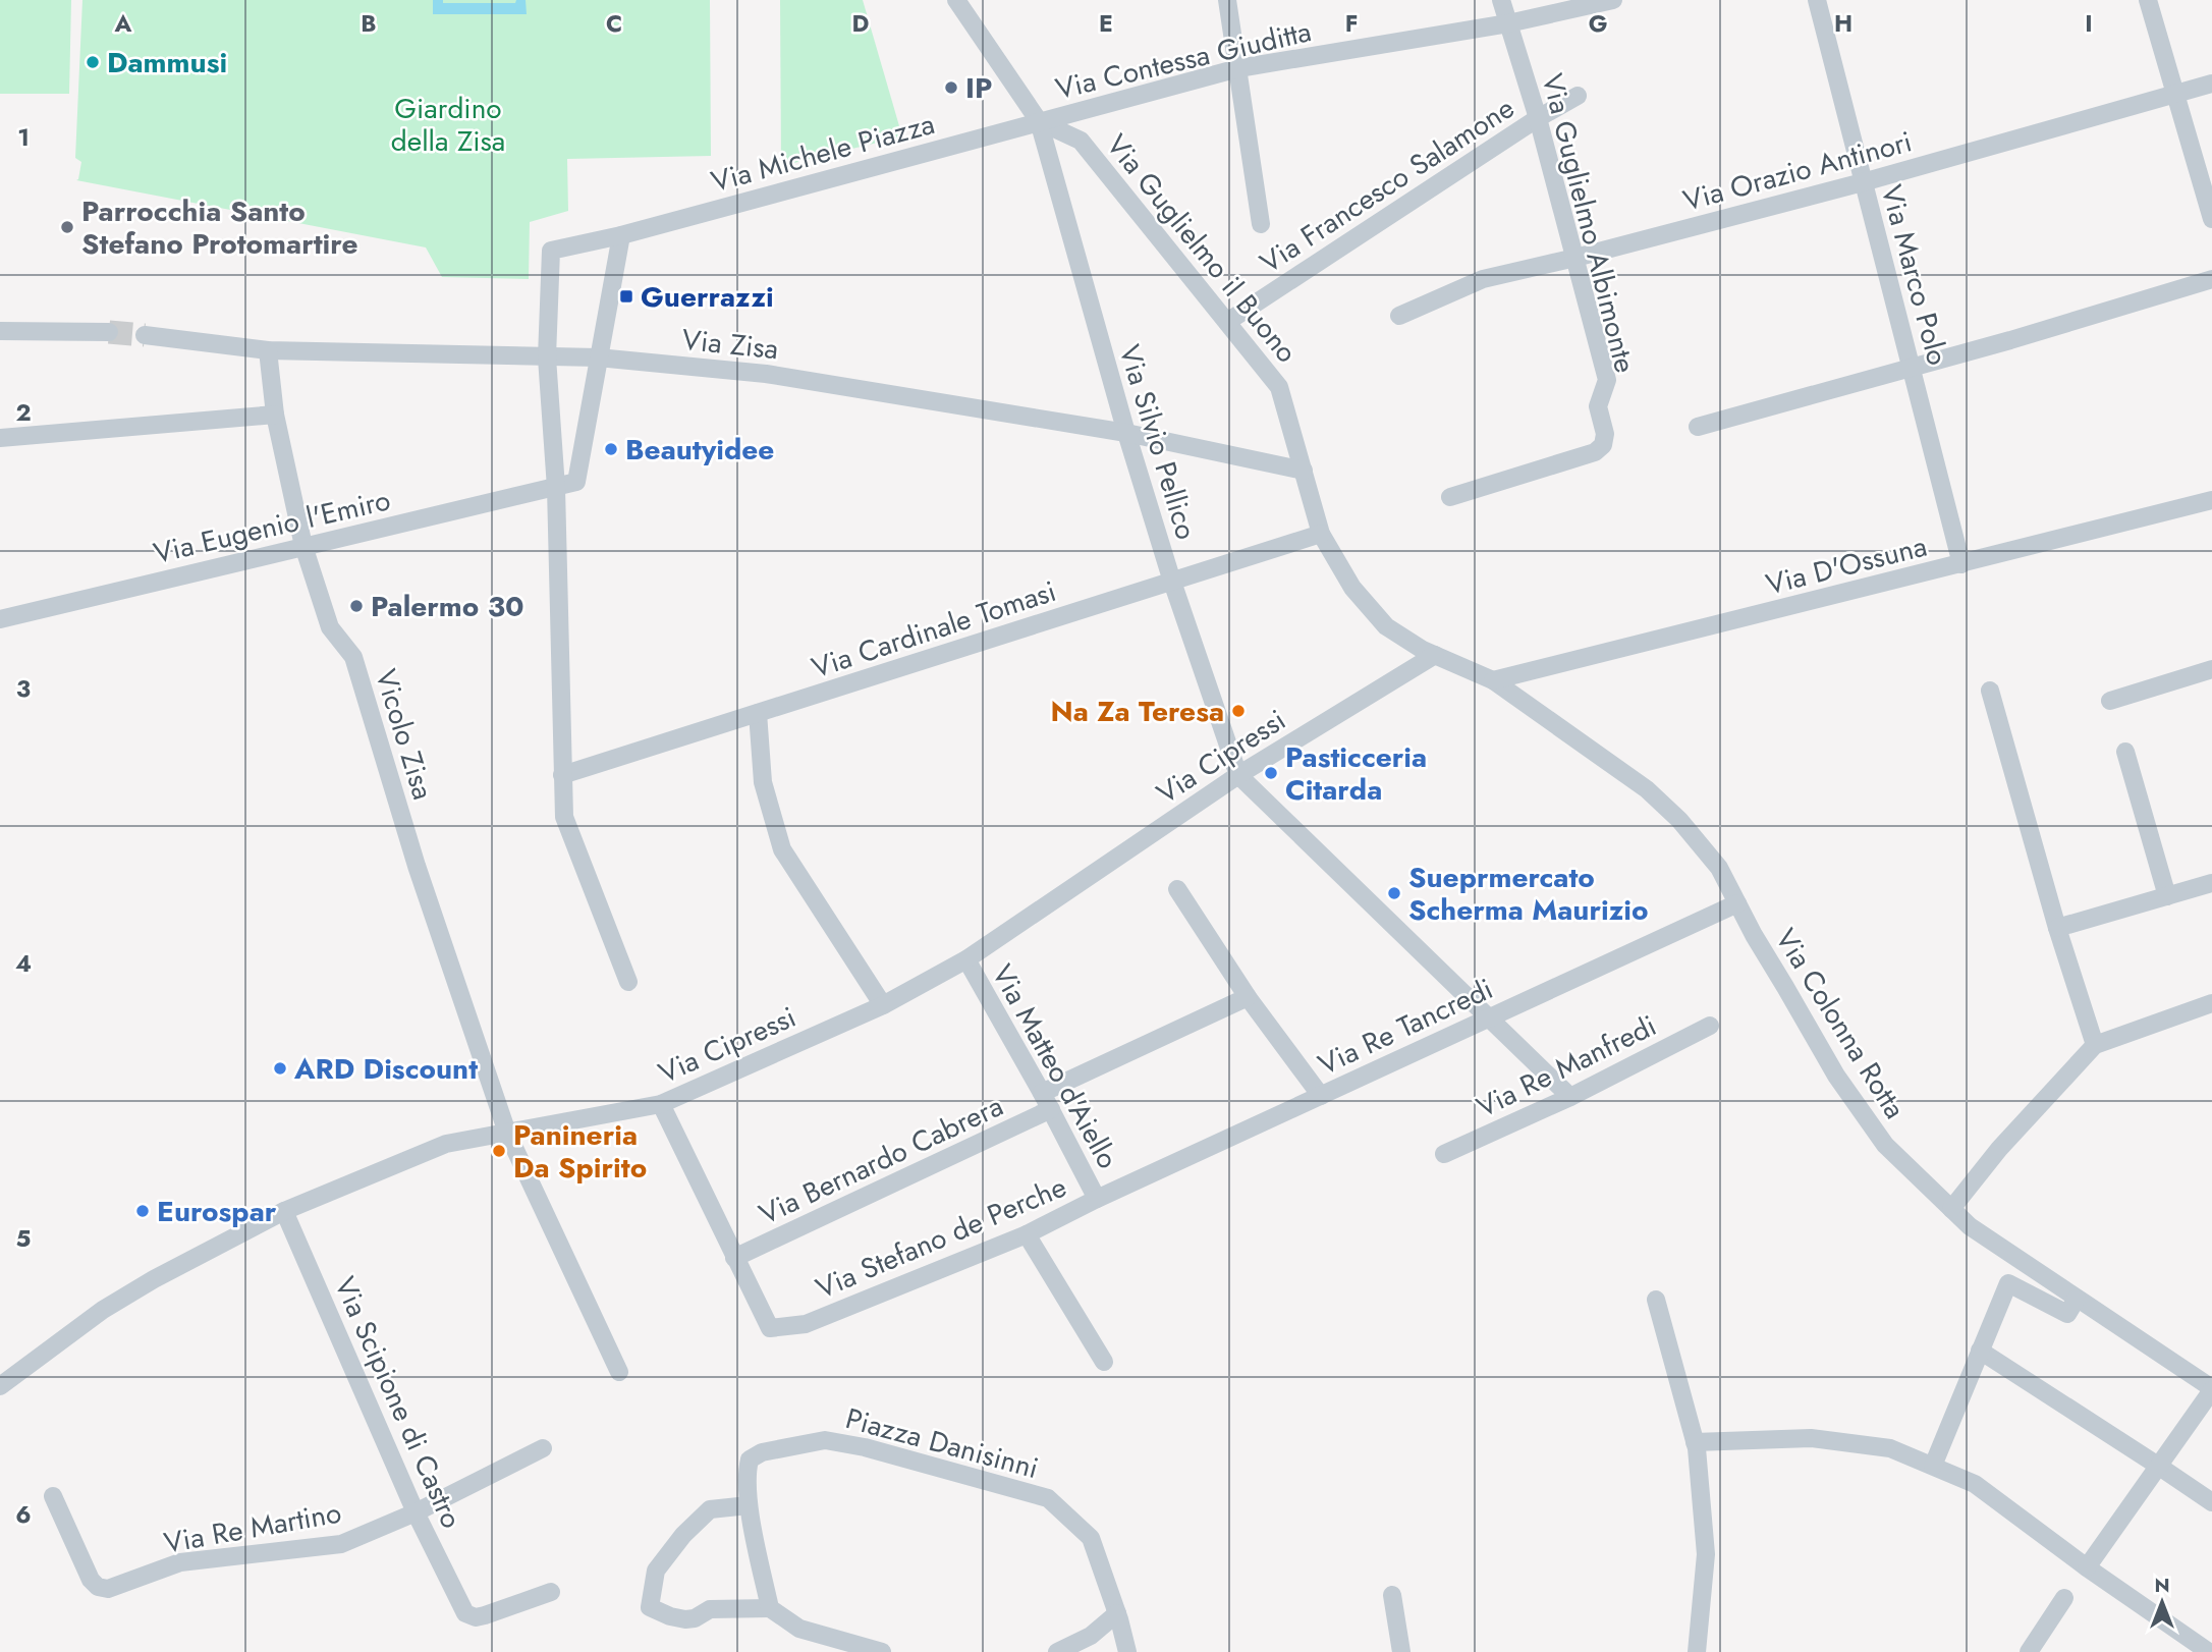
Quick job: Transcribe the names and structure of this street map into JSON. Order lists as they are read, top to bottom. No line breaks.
{"streets":{"street":["Via Contessa Giuditta","Via Michele Piazza","Via Orazio Antinori","Via Francesco Salamone","Via Guglielmo Albimonte","Via Guglielmo il Buono","Via Marco Polo","Via Zisa","Via Silvio Pellico","Via Eugenio l'Emiro","Via D'Ossuna","Via Cardinale Tomasi","Vicolo Zisa","Via Cipressi","Via Colonna Rotta","Via Re Tancredi","Via Matteo d'Aiello","Via Re Manfredi","Via Bernardo Cabrera","Via Stefano de Perche","Via Scipione di Castro","Piazza Danisinni","Via Re Martino"]},"crossings":[["Via Contessa Giuditta","Via Michele Piazza"],["Via Contessa Giuditta","Via Guglielmo Albimonte"],["Via Contessa Giuditta","Via Guglielmo il Buono"],["Via Contessa Giuditta","Via Silvio Pellico"],["Via Michele Piazza","Via Guglielmo il Buono"],["Via Michele Piazza","Via Zisa"],["Via Michele Piazza","Via Silvio Pellico"],["Via Orazio Antinori","Via Guglielmo Albimonte"],["Via Orazio Antinori","Via Marco Polo"],["Via Francesco Salamone","Via Guglielmo Albimonte"],["Via Francesco Salamone","Via Guglielmo il Buono"],["Via Guglielmo il Buono","Via Zisa"],["Via Guglielmo il Buono","Via Silvio Pellico"],["Via Guglielmo il Buono","Via Cardinale Tomasi"],["Via Guglielmo il Buono","Via Cipressi"],["Via Guglielmo il Buono","Via Colonna Rotta"],["Via Marco Polo","Via D'Ossuna"],["Via Zisa","Via Silvio Pellico"],["Via Zisa","Vicolo Zisa"],["Via Silvio Pellico","Via Cardinale Tomasi"],["Via Silvio Pellico","Via Cipressi"],["Via Eugenio l'Emiro","Vicolo Zisa"],["Via D'Ossuna","Via Colonna Rotta"],["Vicolo Zisa","Via Cipressi"],["Via Cipressi","Via Colonna Rotta"],["Via Cipressi","Via Matteo d'Aiello"],["Via Cipressi","Via Scipione di Castro"],["Via Colonna Rotta","Via Re Tancredi"],["Via Re Tancredi","Via Matteo d'Aiello"],["Via Re Tancredi","Via Stefano de Perche"],["Via Matteo d'Aiello","Via Bernardo Cabrera"],["Via Matteo d'Aiello","Via Stefano de Perche"],["Via Bernardo Cabrera","Via Stefano de Perche"],["Via Scipione di Castro","Via Re Martino"]],"parks":["Giardino della Zisa"],"places":{"other":["Dammusi","IP","Parrocchia Santo Stefano Protomartire","Beautyidee","Palermo 30","Na Za Teresa","Pasticceria Citarda","Sueprmercato Scherma Maurizio","ARD Discount","Panineria Da Spirito","Eurospar"],"transit":["Guerrazzi"]},"north":"top","grid":{"columns":["A","B","C","D","E","F","G","H","I"],"rows":["1","2","3","4","5","6"]}}
